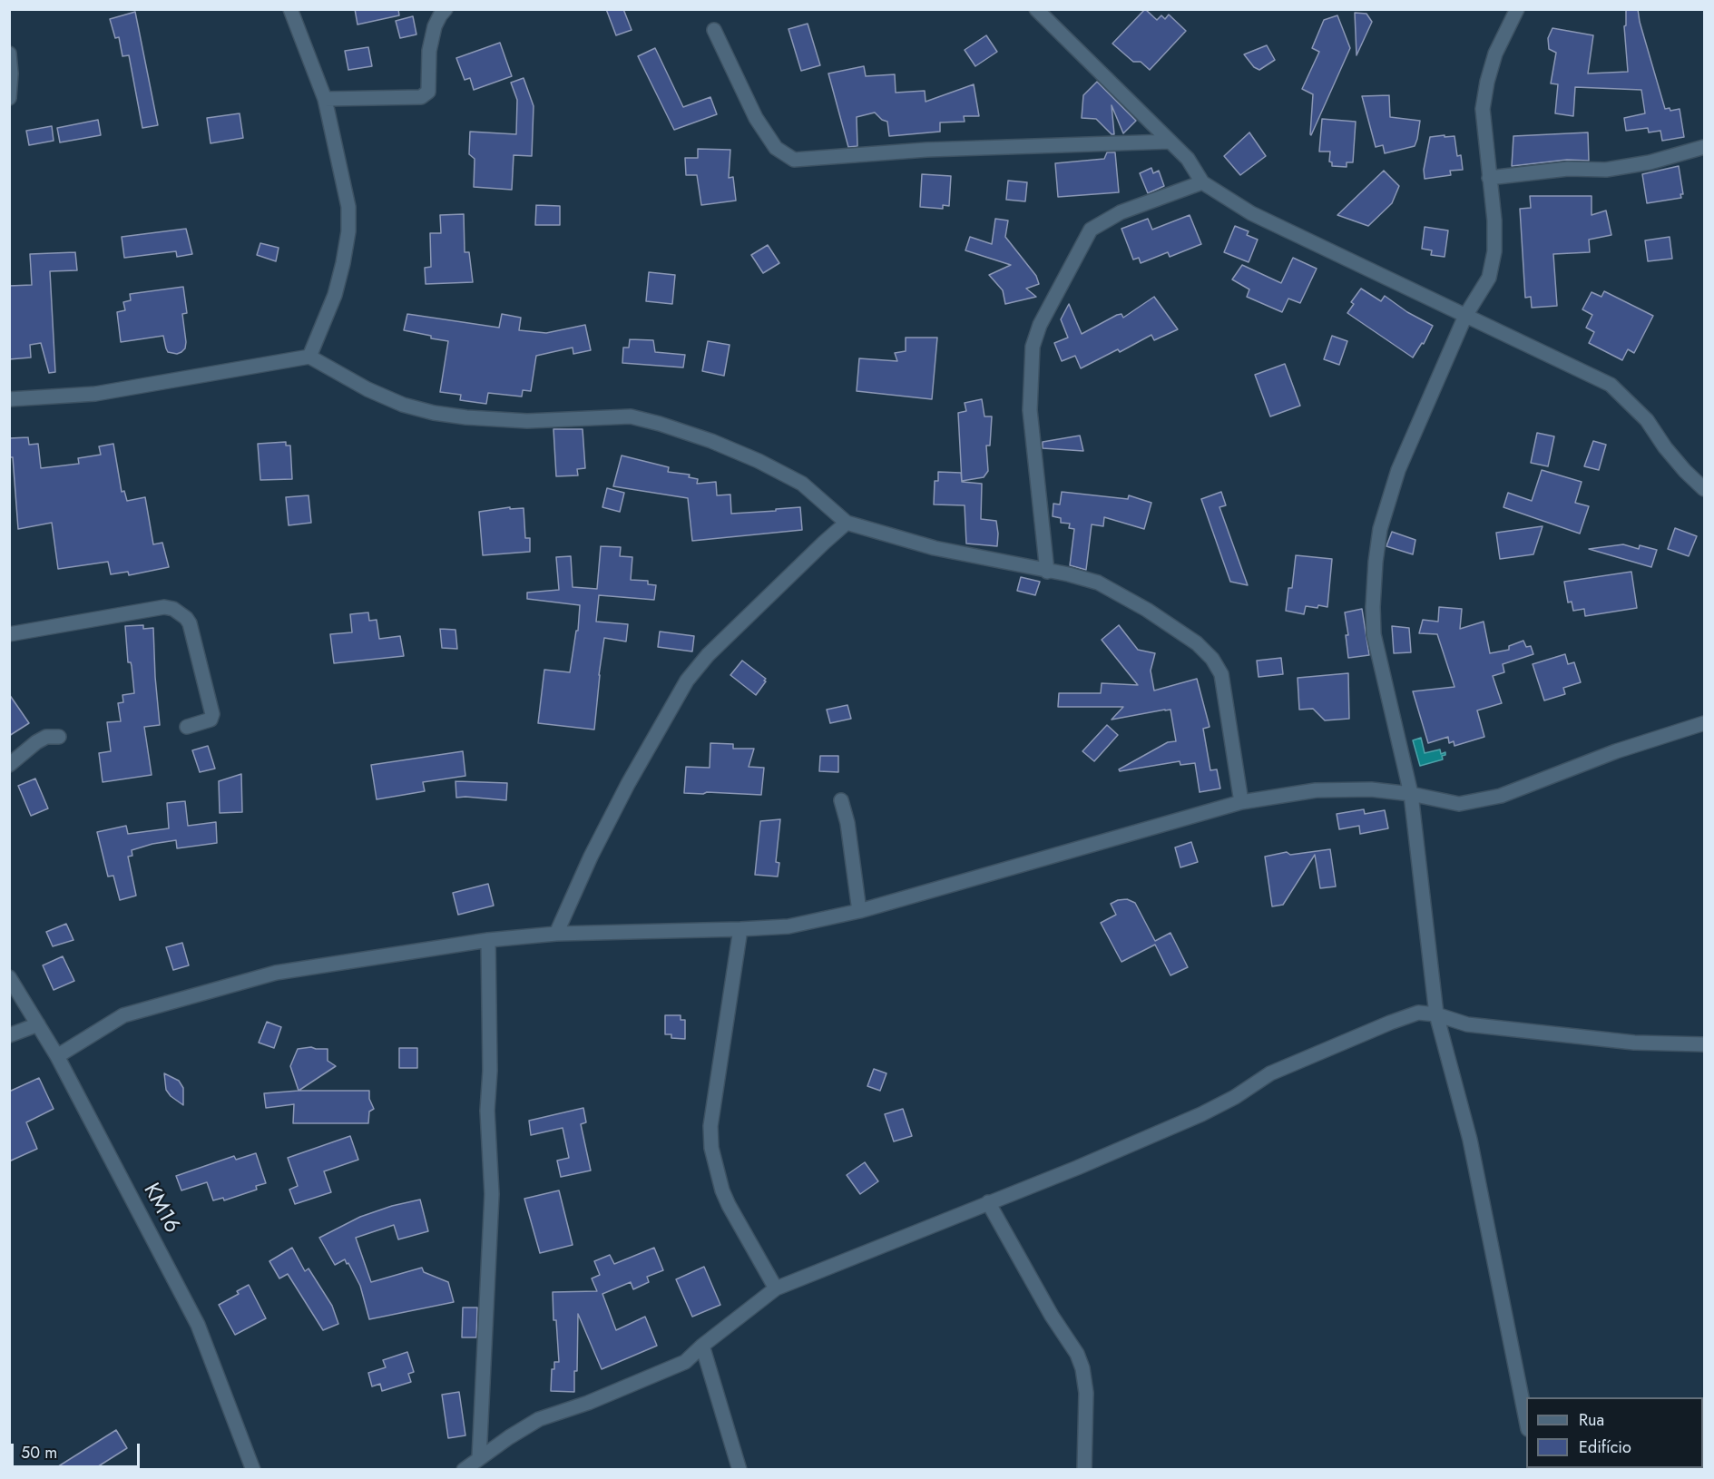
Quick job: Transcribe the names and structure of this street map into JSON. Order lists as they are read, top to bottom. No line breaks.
{"streets":{"street":["KM16"]},"legend":["Rua","Edifício"],"scale_bar":"50 m"}
